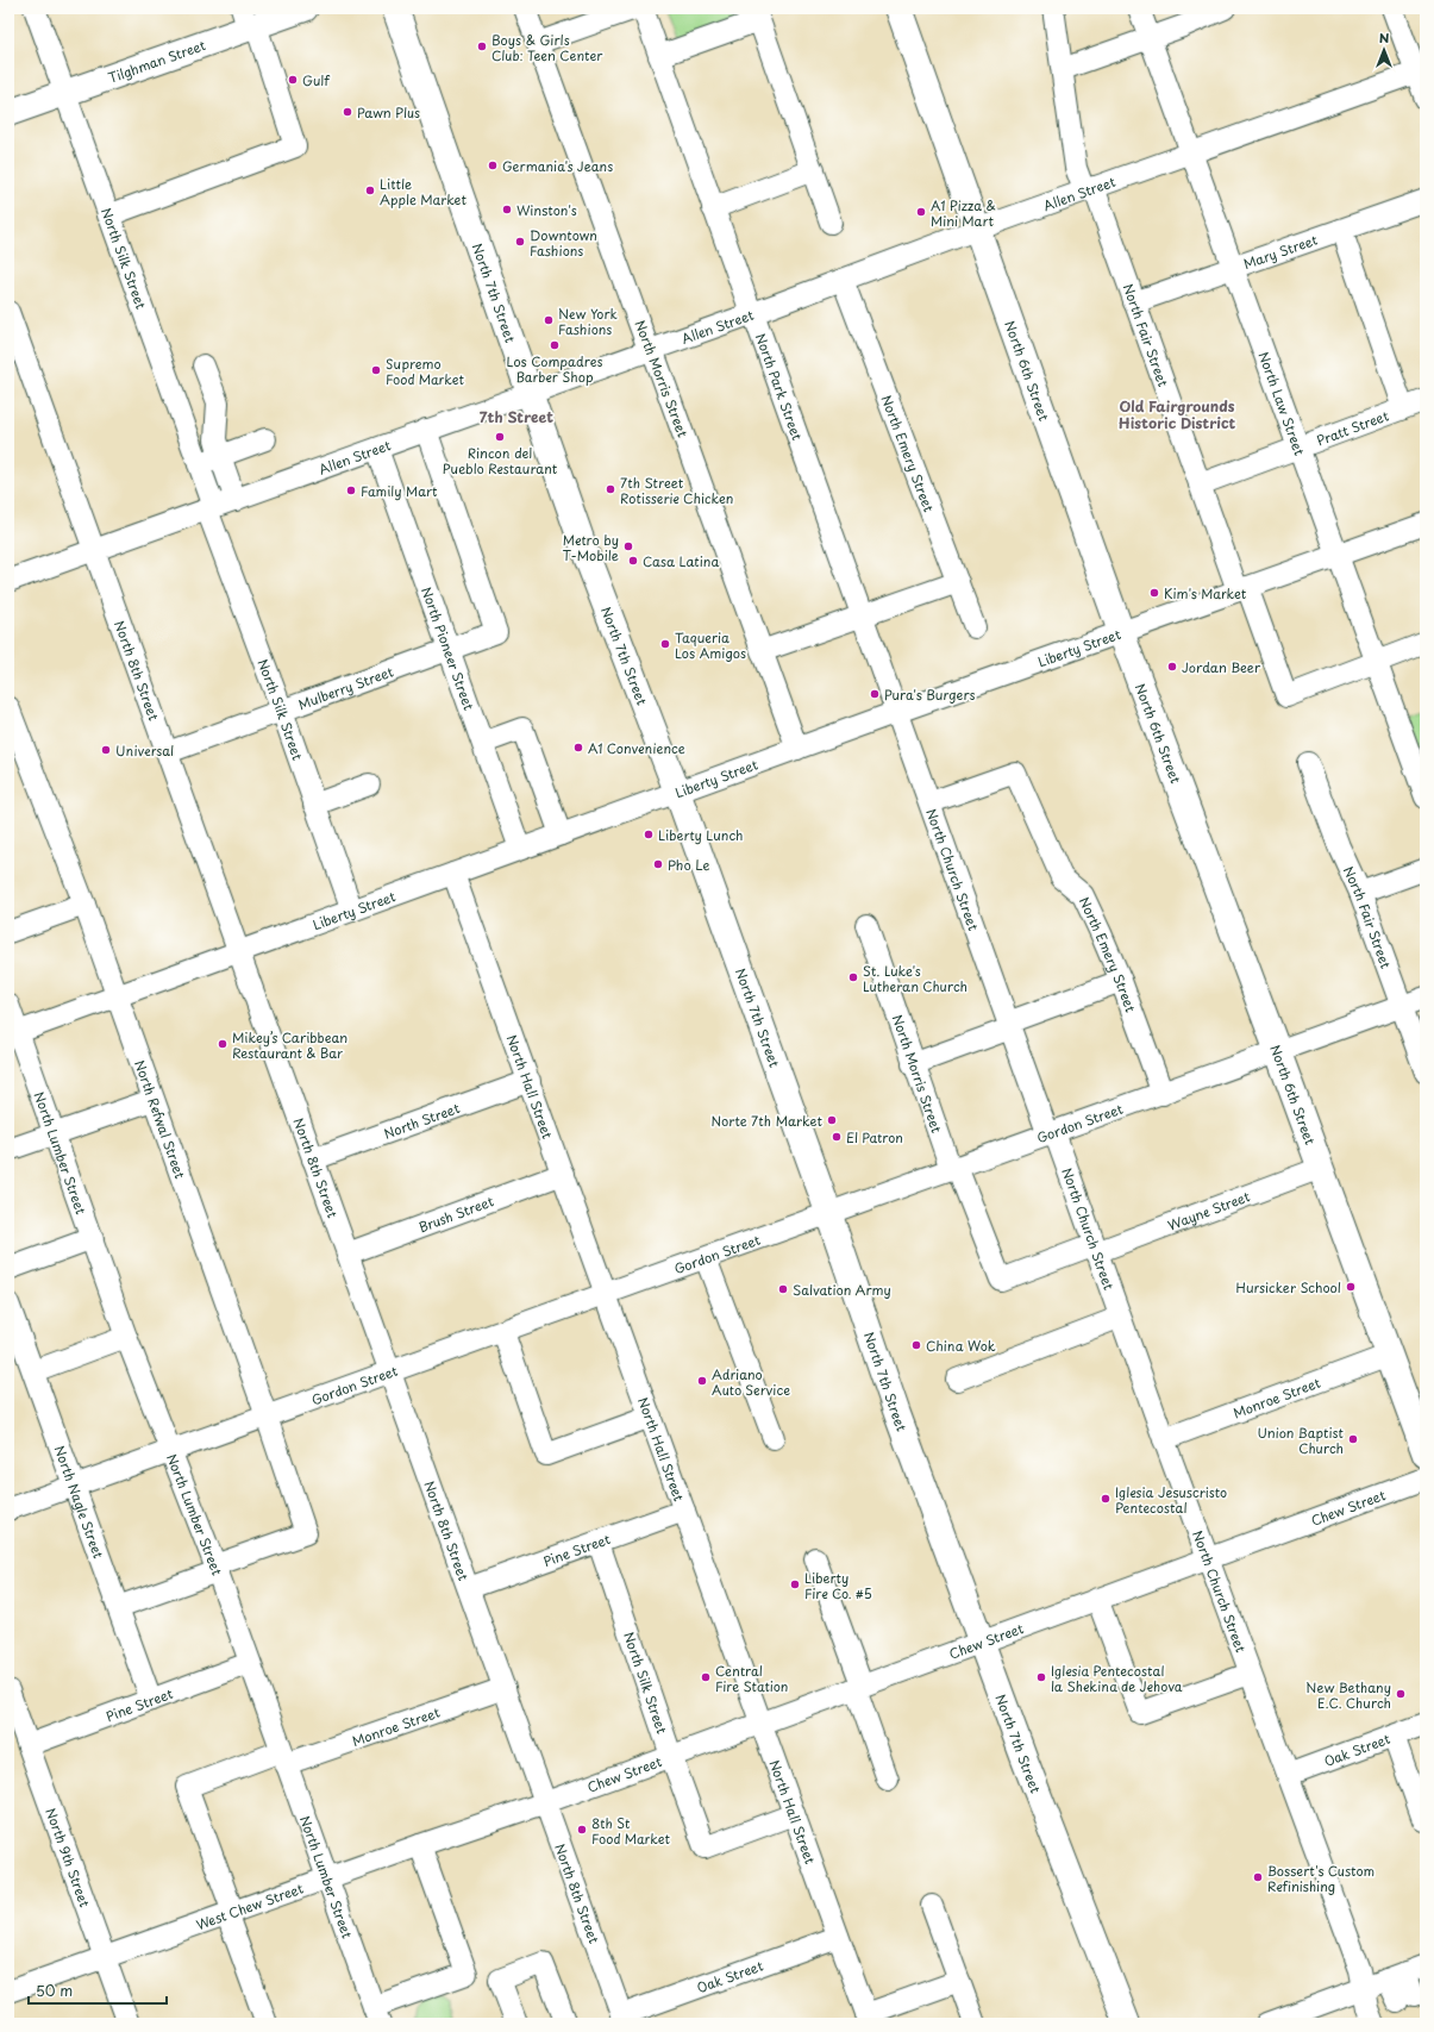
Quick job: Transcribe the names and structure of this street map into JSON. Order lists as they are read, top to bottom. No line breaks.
{"streets":{"main road":["Tilghman Street","North 7th Street","North 6th Street"],"street":["Allen Street","Mary Street","North Silk Street","North Fair Street","North Morris Street","North Park Street","North Law Street","Pratt Street","North Emery Street","Liberty Street","North Pioneer Street","North 8th Street","Mulberry Street","North Church Street","North Hall Street","North Refwal Street","North Street","Gordon Street","North Lumber Street","Wayne Street","Brush Street","Monroe Street","North Nagle Street","Chew Street","Pine Street","Oak Street","North 9th Street","West Chew Street"]},"crossings":[["Tilghman Street","North Silk Street"],["Allen Street","North Silk Street"],["Allen Street","North 7th Street"],["Allen Street","North Fair Street"],["Allen Street","North 6th Street"],["Allen Street","North Morris Street"],["Allen Street","North Park Street"],["Allen Street","North Law Street"],["Allen Street","North Emery Street"],["Allen Street","North Pioneer Street"],["Allen Street","North 8th Street"],["Allen Street","Mulberry Street"],["Mary Street","North Fair Street"],["Mary Street","North Law Street"],["North Silk Street","Liberty Street"],["North Silk Street","Mulberry Street"],["North Silk Street","North Hall Street"],["North Silk Street","Chew Street"],["North Silk Street","Pine Street"],["North 7th Street","Liberty Street"],["North 7th Street","Gordon Street"],["North 7th Street","Chew Street"],["North Fair Street","North Law Street"],["North Fair Street","Pratt Street"],["North Fair Street","Liberty Street"],["North Fair Street","Gordon Street"],["North 6th Street","Liberty Street"],["North 6th Street","Gordon Street"],["North 6th Street","Wayne Street"],["North 6th Street","Monroe Street"],["North Morris Street","Liberty Street"],["North Morris Street","Gordon Street"],["North Morris Street","Wayne Street"],["North Park Street","Liberty Street"],["North Park Street","North Church Street"],["North Law Street","Pratt Street"],["North Law Street","Liberty Street"],["North Emery Street","North Church Street"],["North Emery Street","Gordon Street"],["Liberty Street","North Pioneer Street"],["Liberty Street","North 8th Street"],["Liberty Street","North Church Street"],["Liberty Street","North Hall Street"],["Liberty Street","North Refwal Street"],["Liberty Street","North Lumber Street"],["North Pioneer Street","Mulberry Street"],["North 8th Street","Mulberry Street"],["North 8th Street","North Street"],["North 8th Street","Gordon Street"],["North 8th Street","Brush Street"],["North 8th Street","Monroe Street"],["North 8th Street","Chew Street"],["North 8th Street","Pine Street"],["North 8th Street","Oak Street"],["North 8th Street","West Chew Street"],["North Church Street","Gordon Street"],["North Church Street","Wayne Street"],["North Church Street","Monroe Street"],["North Church Street","Chew Street"],["North Church Street","Oak Street"],["North Hall Street","North Street"],["North Hall Street","Gordon Street"],["North Hall Street","Brush Street"],["North Hall Street","Chew Street"],["North Hall Street","Pine Street"],["North Hall Street","Oak Street"],["North Refwal Street","Gordon Street"],["North Refwal Street","North Lumber Street"],["Gordon Street","North Lumber Street"],["Gordon Street","North Nagle Street"],["North Lumber Street","Monroe Street"],["North Lumber Street","Pine Street"],["North Lumber Street","West Chew Street"],["Monroe Street","West Chew Street"],["North Nagle Street","Pine Street"],["Chew Street","West Chew Street"],["Pine Street","North 9th Street"],["North 9th Street","West Chew Street"]],"districts":["Old Fairgrounds Historic District","7th Street"],"places":["Boys & Girls Club: Teen Center","Gulf","Pawn Plus","Germania's Jeans","Little Apple Market","Winston's","A1 Pizza & Mini Mart","Downtown Fashions","New York Fashions","Los Compadres Barber Shop","Supremo Food Market","Rincon del Pueblo Restaurant","7th Street Rotisserie Chicken","Family Mart","Metro by T-Mobile","Casa Latina","Kim's Market","Taqueria Los Amigos","Jordan Beer","Pura's Burgers","A1 Convenience","Universal","Liberty Lunch","Pho Le","St. Luke's Lutheran Church","Mikey’s Caribbean Restaurant & Bar","Norte 7th Market","El Patron","Hursicker School","Salvation Army","China Wok","Adriano Auto Service","Union Baptist Church","Iglesia Jesuscristo Pentecostal","Liberty Fire Co. #5","Central Fire Station","Iglesia Pentecostal la Shekina de Jehova","New Bethany E.C. Church","8th St Food Market","Bossert's Custom Refinishing"],"scale_bar":"50 m","north":"top"}
